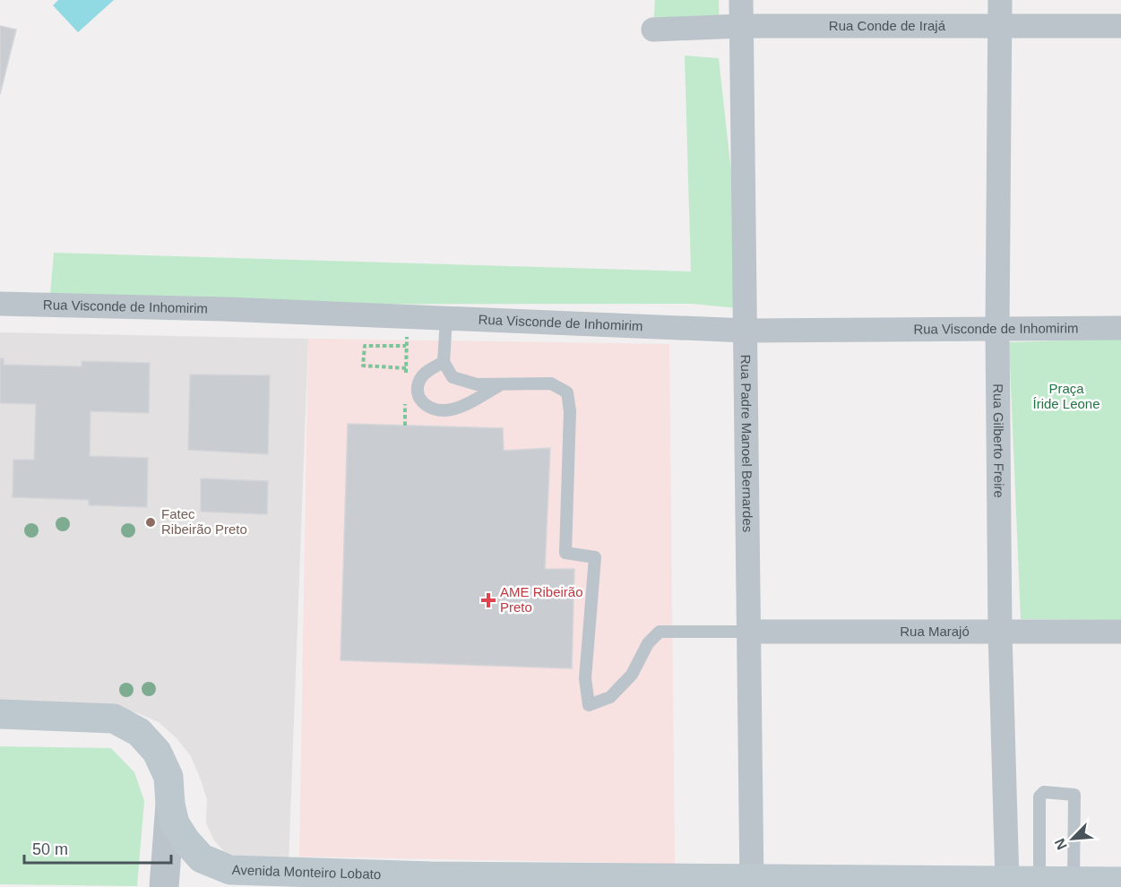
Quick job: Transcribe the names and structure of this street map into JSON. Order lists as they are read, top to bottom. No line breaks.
{"streets":{"main road":["Avenida Monteiro Lobato"],"street":["Rua Conde de Irajá","Rua Visconde de Inhomirim","Rua Gilberto Freire","Rua Padre Manoel Bernardes","Rua Marajó"]},"crossings":[["Rua Conde de Irajá","Rua Gilberto Freire"],["Rua Conde de Irajá","Rua Padre Manoel Bernardes"],["Rua Visconde de Inhomirim","Rua Gilberto Freire"],["Rua Visconde de Inhomirim","Rua Padre Manoel Bernardes"],["Rua Gilberto Freire","Rua Marajó"],["Rua Gilberto Freire","Avenida Monteiro Lobato"],["Rua Padre Manoel Bernardes","Rua Marajó"],["Rua Padre Manoel Bernardes","Avenida Monteiro Lobato"]],"parks":["Praça Íride Leone"],"places":{"other":["Fatec Ribeirão Preto"],"health":["AME Ribeirão Preto"]},"scale_bar":"50 m","north":"bottom left"}
